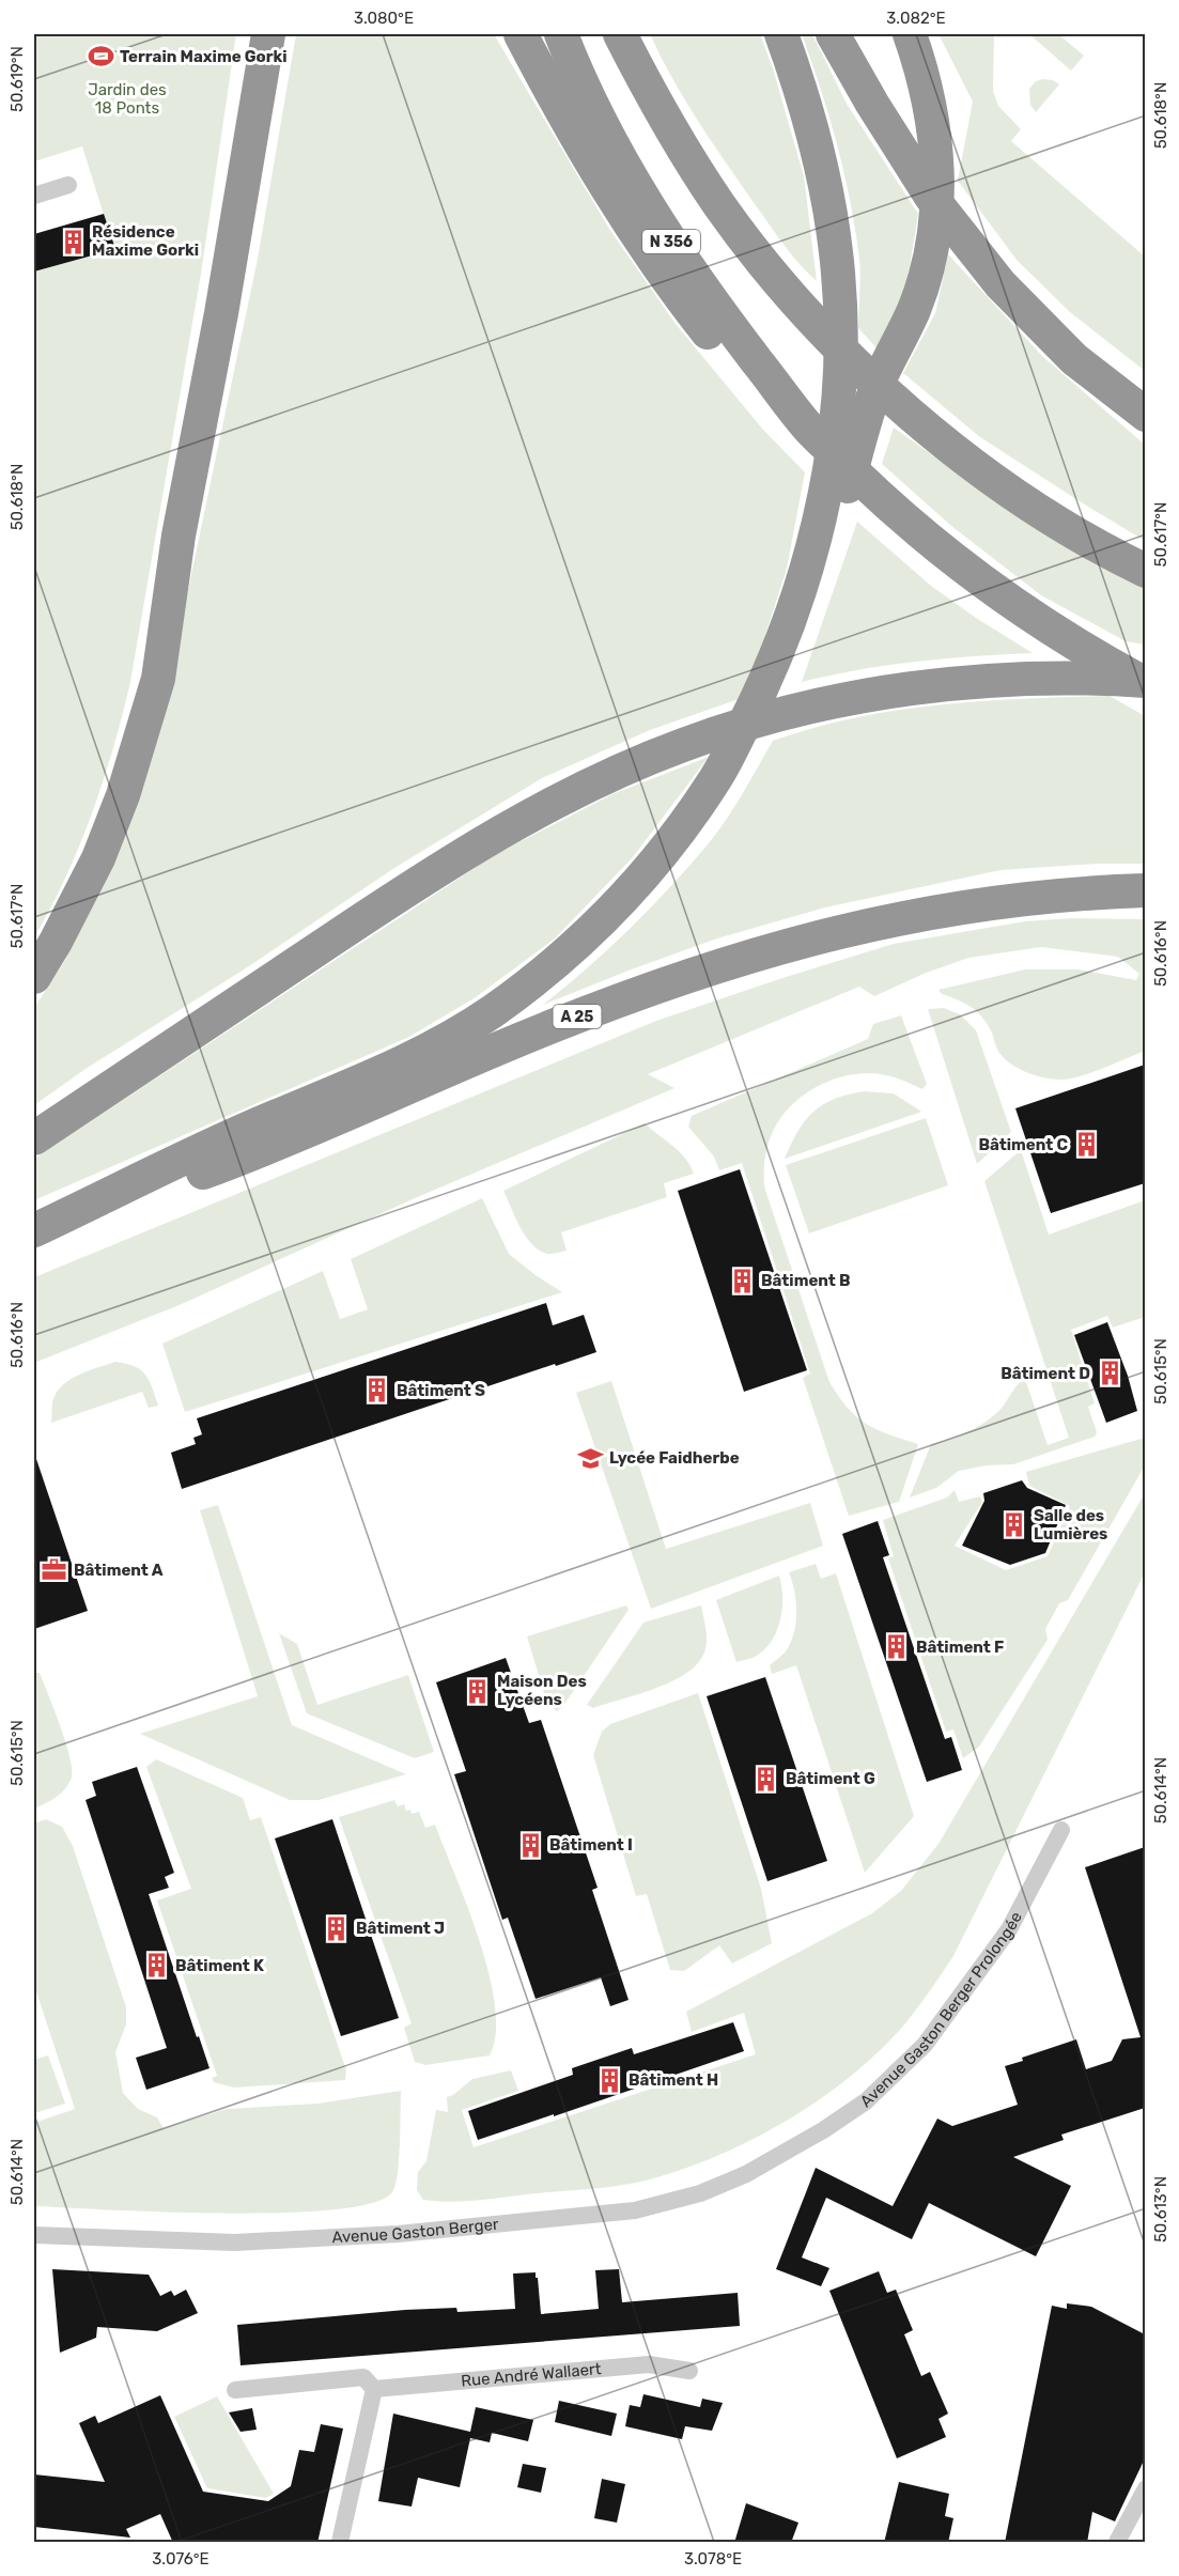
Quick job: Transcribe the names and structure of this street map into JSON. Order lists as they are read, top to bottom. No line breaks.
{"streets":{"highway":["N 356","A 25"],"street":["Avenue Gaston Berger Prolongée","Avenue Gaston Berger","Rue André Wallaert"]},"crossings":[["Avenue Gaston Berger Prolongée","Avenue Gaston Berger"]],"parks":["Jardin des 18 Ponts"],"places":{"sports":["Terrain Maxime Gorki"],"building":["Résidence Maxime Gorki","Bâtiment C","Bâtiment B","Bâtiment D","Bâtiment S","Salle des Lumières","Bâtiment F","Maison Des Lycéens","Bâtiment G","Bâtiment I","Bâtiment J","Bâtiment K","Bâtiment H"],"school or university":["Lycée Faidherbe"],"office":["Bâtiment A"]},"coordinates":["3.080°E","3.082°E","50.619°N","50.618°N","50.617°N","50.616°N","50.615°N","50.614°N","50.613°N","3.076°E","3.078°E"]}
